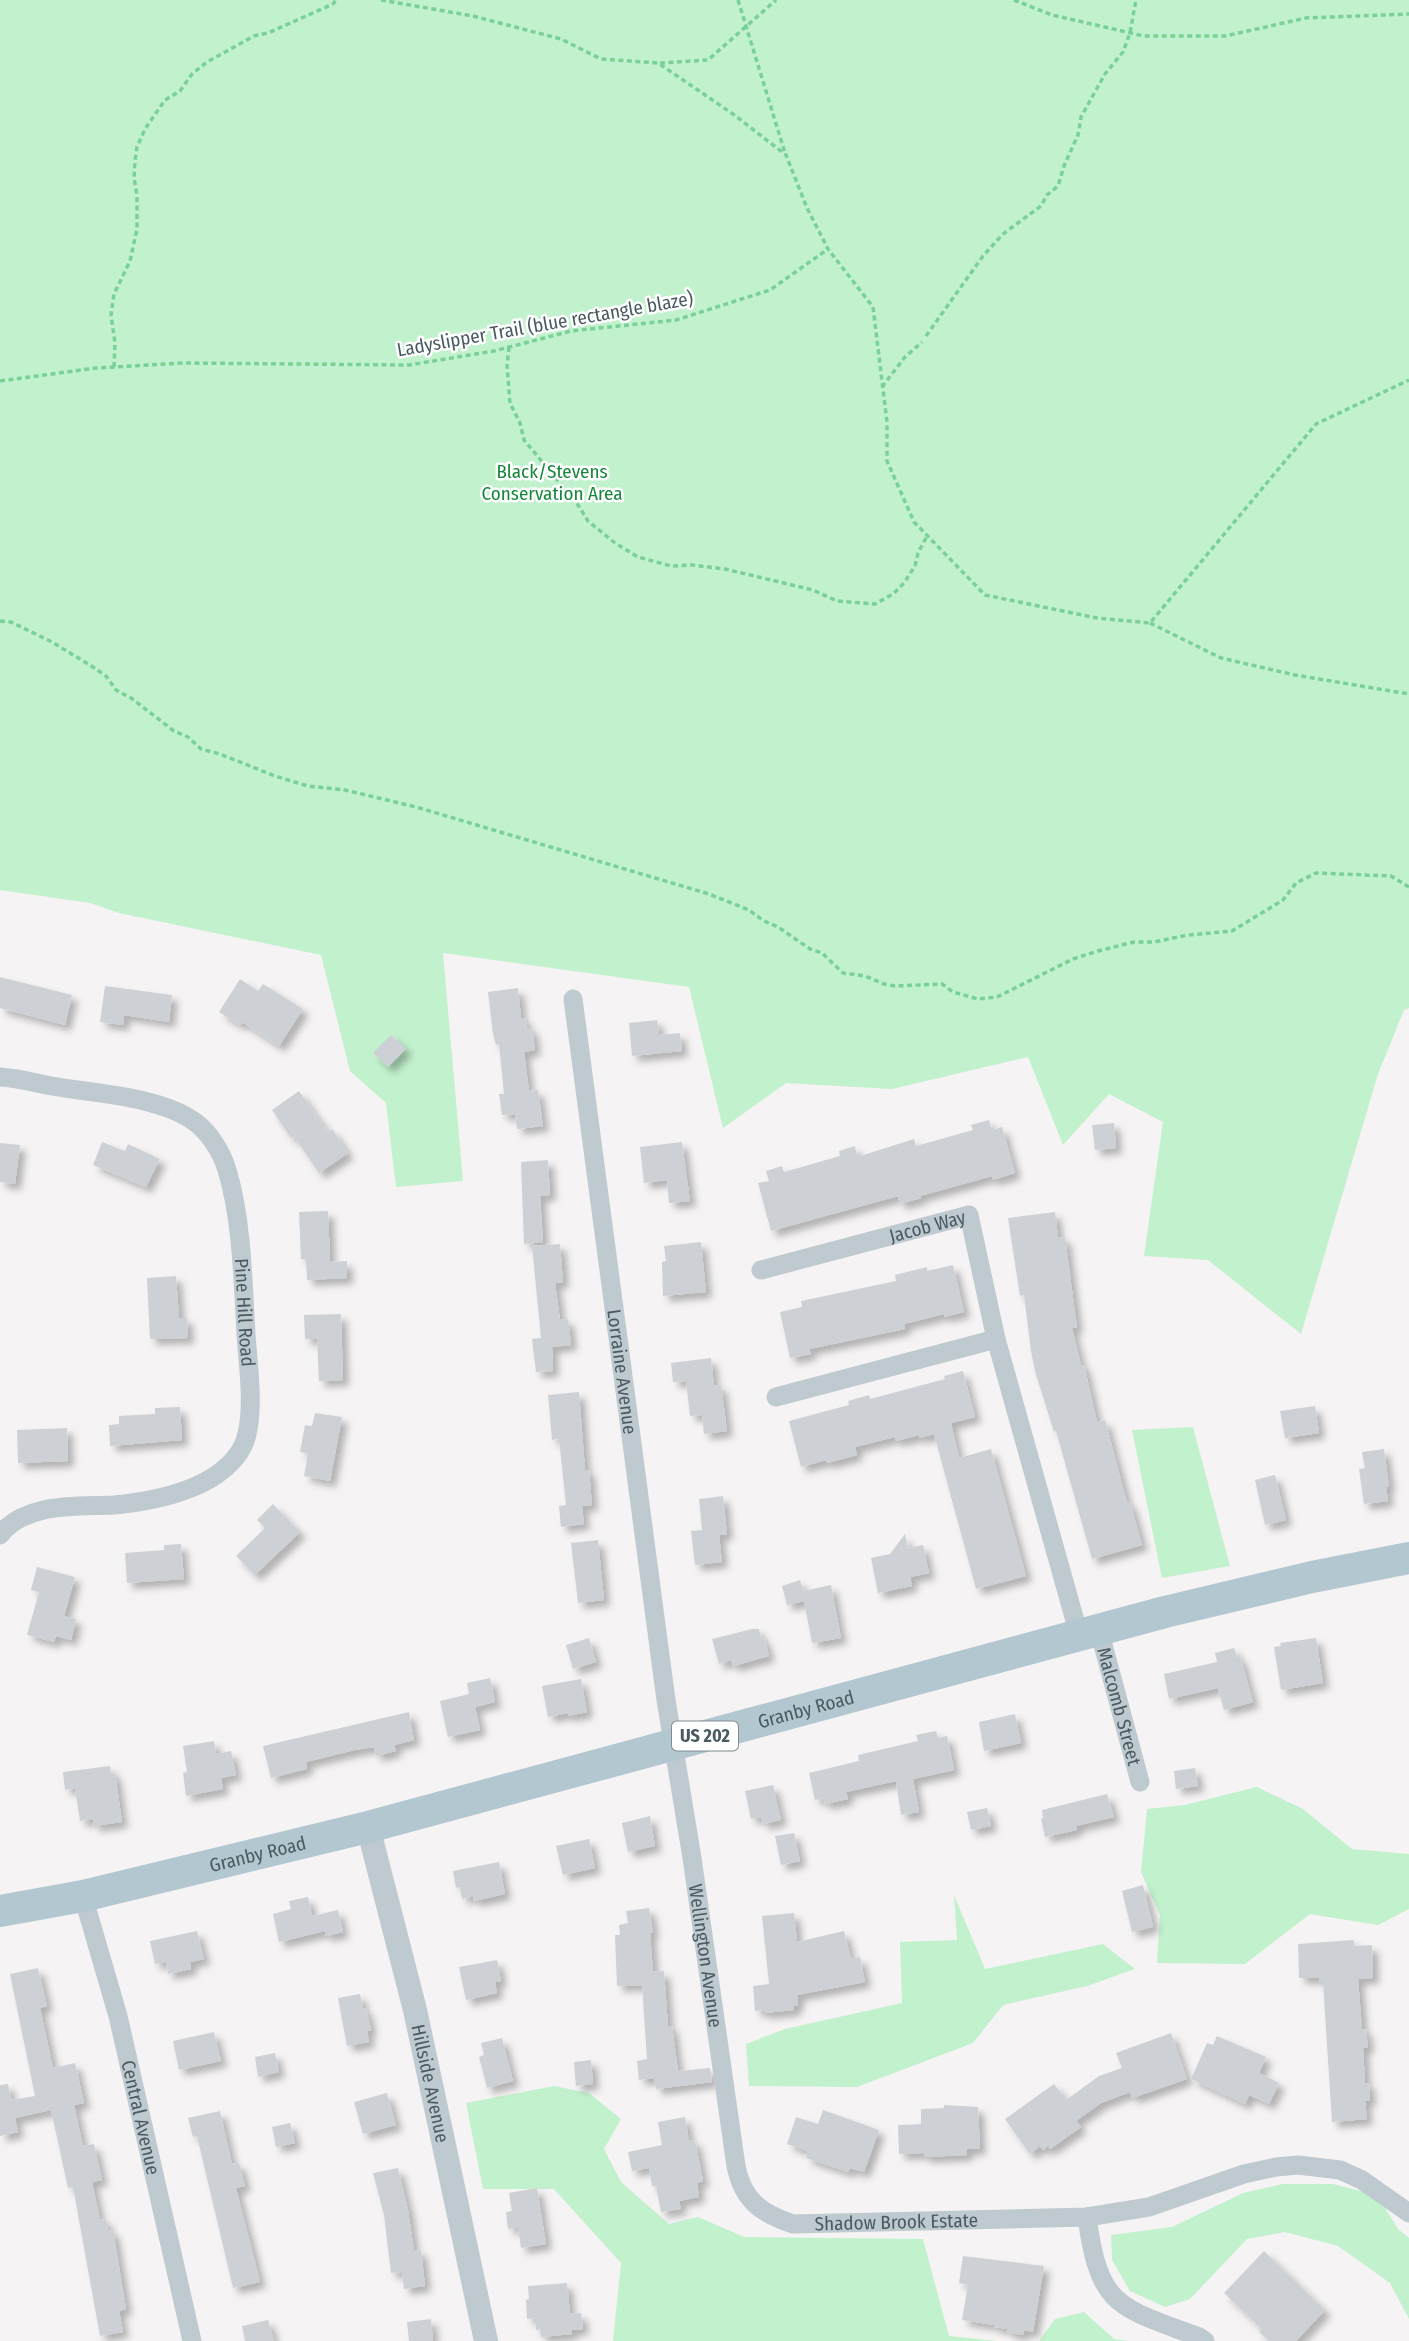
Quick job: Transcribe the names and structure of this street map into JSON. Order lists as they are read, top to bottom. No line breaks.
{"streets":{"main road":["Granby Road","US 202"],"street":["Jacob Way","Pine Hill Road","Lorraine Avenue","Malcomb Street","Wellington Avenue","Hillside Avenue","Central Avenue","Shadow Brook Estate"],"path":["Ladyslipper Trail (blue rectangle blaze)"]},"crossings":[["Jacob Way","Malcomb Street"],["Jacob Way","Granby Road"],["Lorraine Avenue","Granby Road"],["Lorraine Avenue","Wellington Avenue"],["Malcomb Street","Granby Road"],["Granby Road","Wellington Avenue"],["Granby Road","Hillside Avenue"],["Granby Road","Central Avenue"],["Wellington Avenue","Shadow Brook Estate"]],"parks":["Black/Stevens Conservation Area"]}
